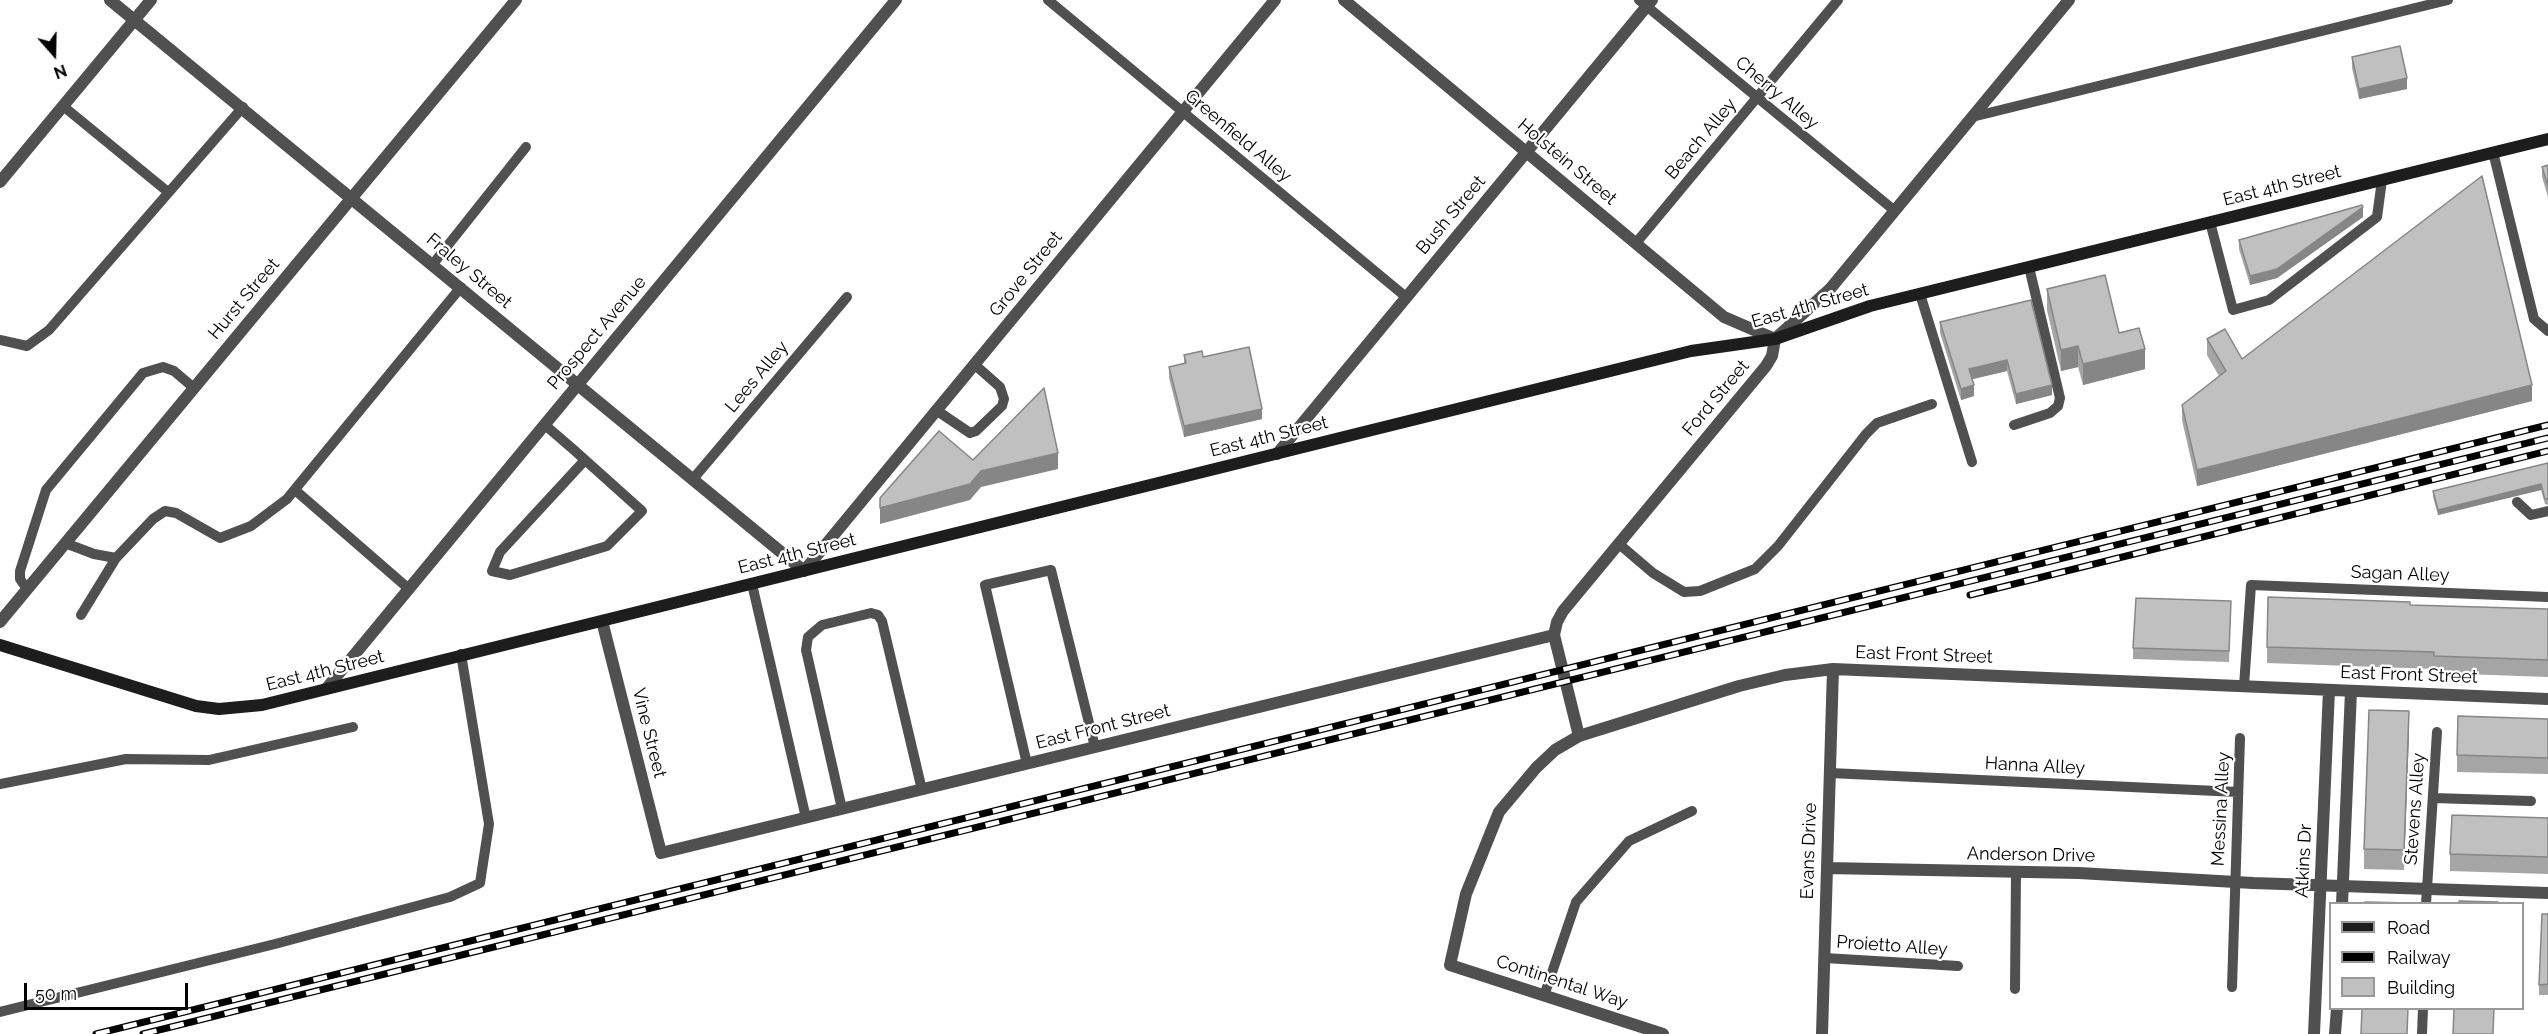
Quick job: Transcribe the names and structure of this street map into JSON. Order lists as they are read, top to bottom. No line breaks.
{"streets":{"main road":["East 4th Street"],"street":["Holstein Street","Bush Street","Fraley Street","Grove Street","Hurst Street","Prospect Avenue","Ford Street","East Front Street","Vine Street","Evans Drive","Anderson Drive","Atkins Dr","Continental Way"],"lane":["Cherry Alley","Greenfield Alley","Beach Alley","Lees Alley","Sagan Alley","Hanna Alley","Messina Alley","Stevens Alley","Proietto Alley"]},"crossings":[["Cherry Alley","Beach Alley"],["Cherry Alley","Bush Street"],["Cherry Alley","Ford Street"],["Greenfield Alley","Bush Street"],["Greenfield Alley","Grove Street"],["Beach Alley","Holstein Street"],["Holstein Street","East 4th Street"],["Holstein Street","Bush Street"],["Holstein Street","Ford Street"],["East 4th Street","Bush Street"],["East 4th Street","Fraley Street"],["East 4th Street","Grove Street"],["East 4th Street","Prospect Avenue"],["East 4th Street","Ford Street"],["East 4th Street","Vine Street"],["Fraley Street","Grove Street"],["Fraley Street","Hurst Street"],["Fraley Street","Prospect Avenue"],["Fraley Street","Lees Alley"],["Ford Street","East Front Street"],["Sagan Alley","East Front Street"],["East Front Street","Vine Street"],["East Front Street","Evans Drive"],["East Front Street","Atkins Dr"],["East Front Street","Continental Way"],["Hanna Alley","Messina Alley"],["Hanna Alley","Evans Drive"],["Messina Alley","Anderson Drive"],["Evans Drive","Anderson Drive"],["Evans Drive","Proietto Alley"],["Anderson Drive","Atkins Dr"]],"legend":["Road","Railway","Building"],"scale_bar":"50 m","north":"bottom"}
